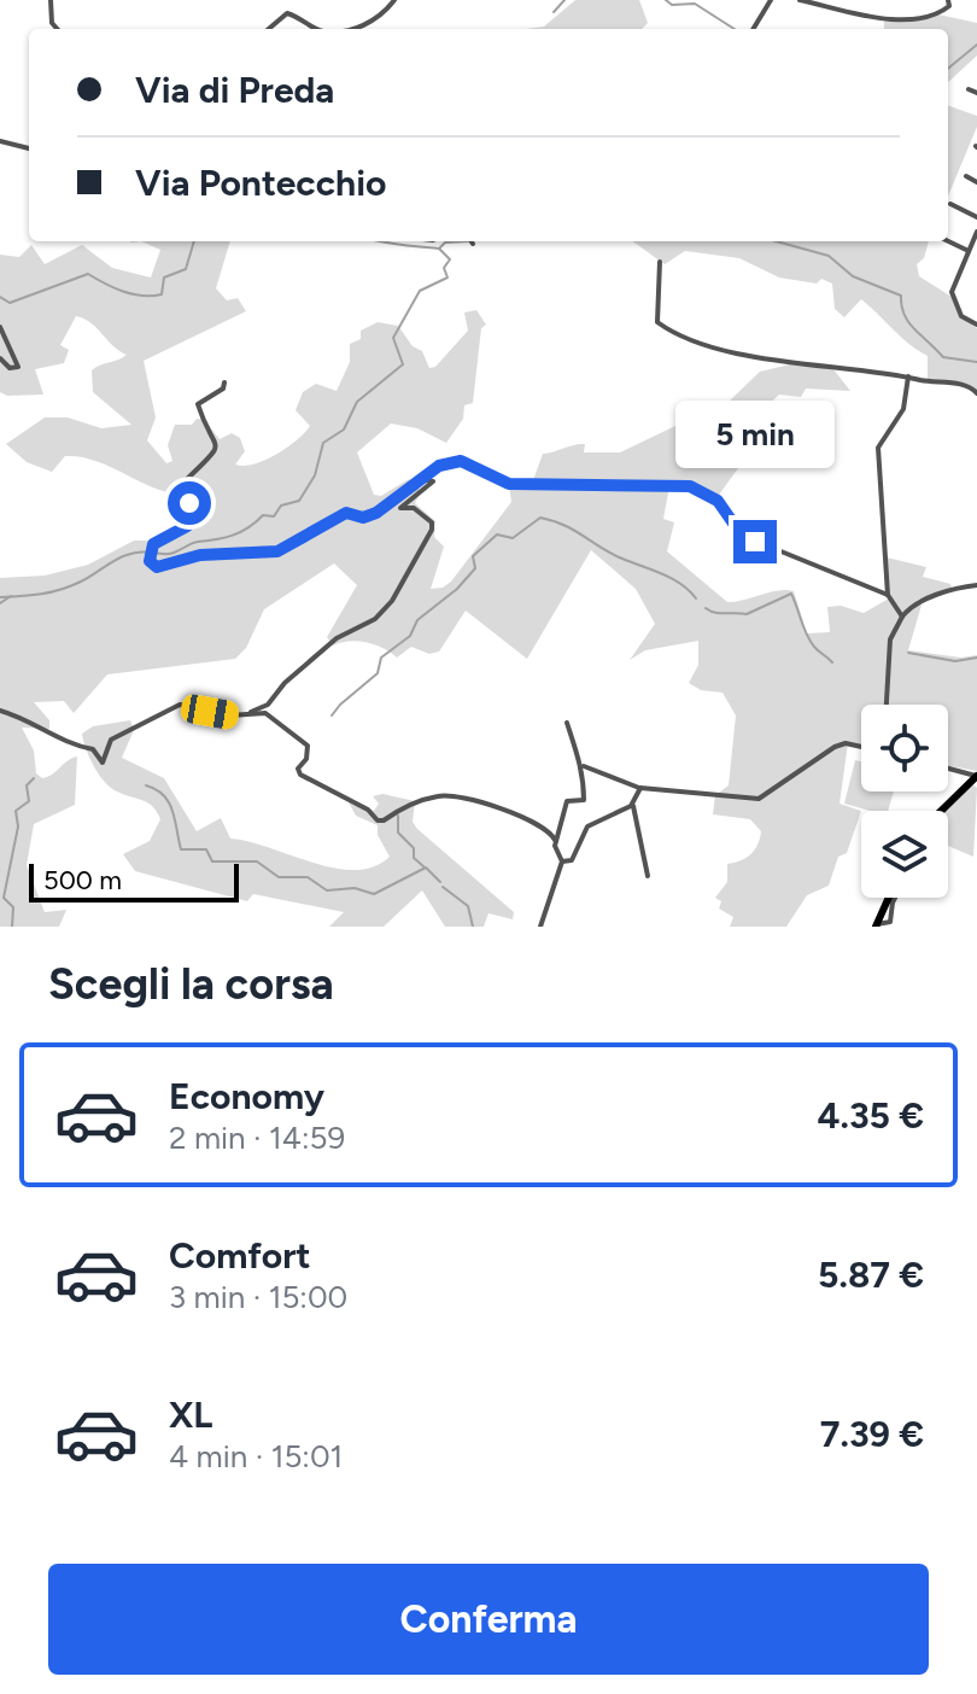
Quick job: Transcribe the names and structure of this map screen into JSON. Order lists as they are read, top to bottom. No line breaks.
{"scale_bar":"500 m","page":{"banner":["Via di Preda","Via Pontecchio"],"bubble":"5 min","scale":"500 m","heading":"Scegli la corsa","list":[{"name":"Economy","note":"2 min · 14:59","value":"4.35 €"},{"name":"Comfort","note":"3 min · 15:00","value":"5.87 €"},{"name":"XL","note":"4 min · 15:01","value":"7.39 €"}],"buttons":"Conferma"}}
